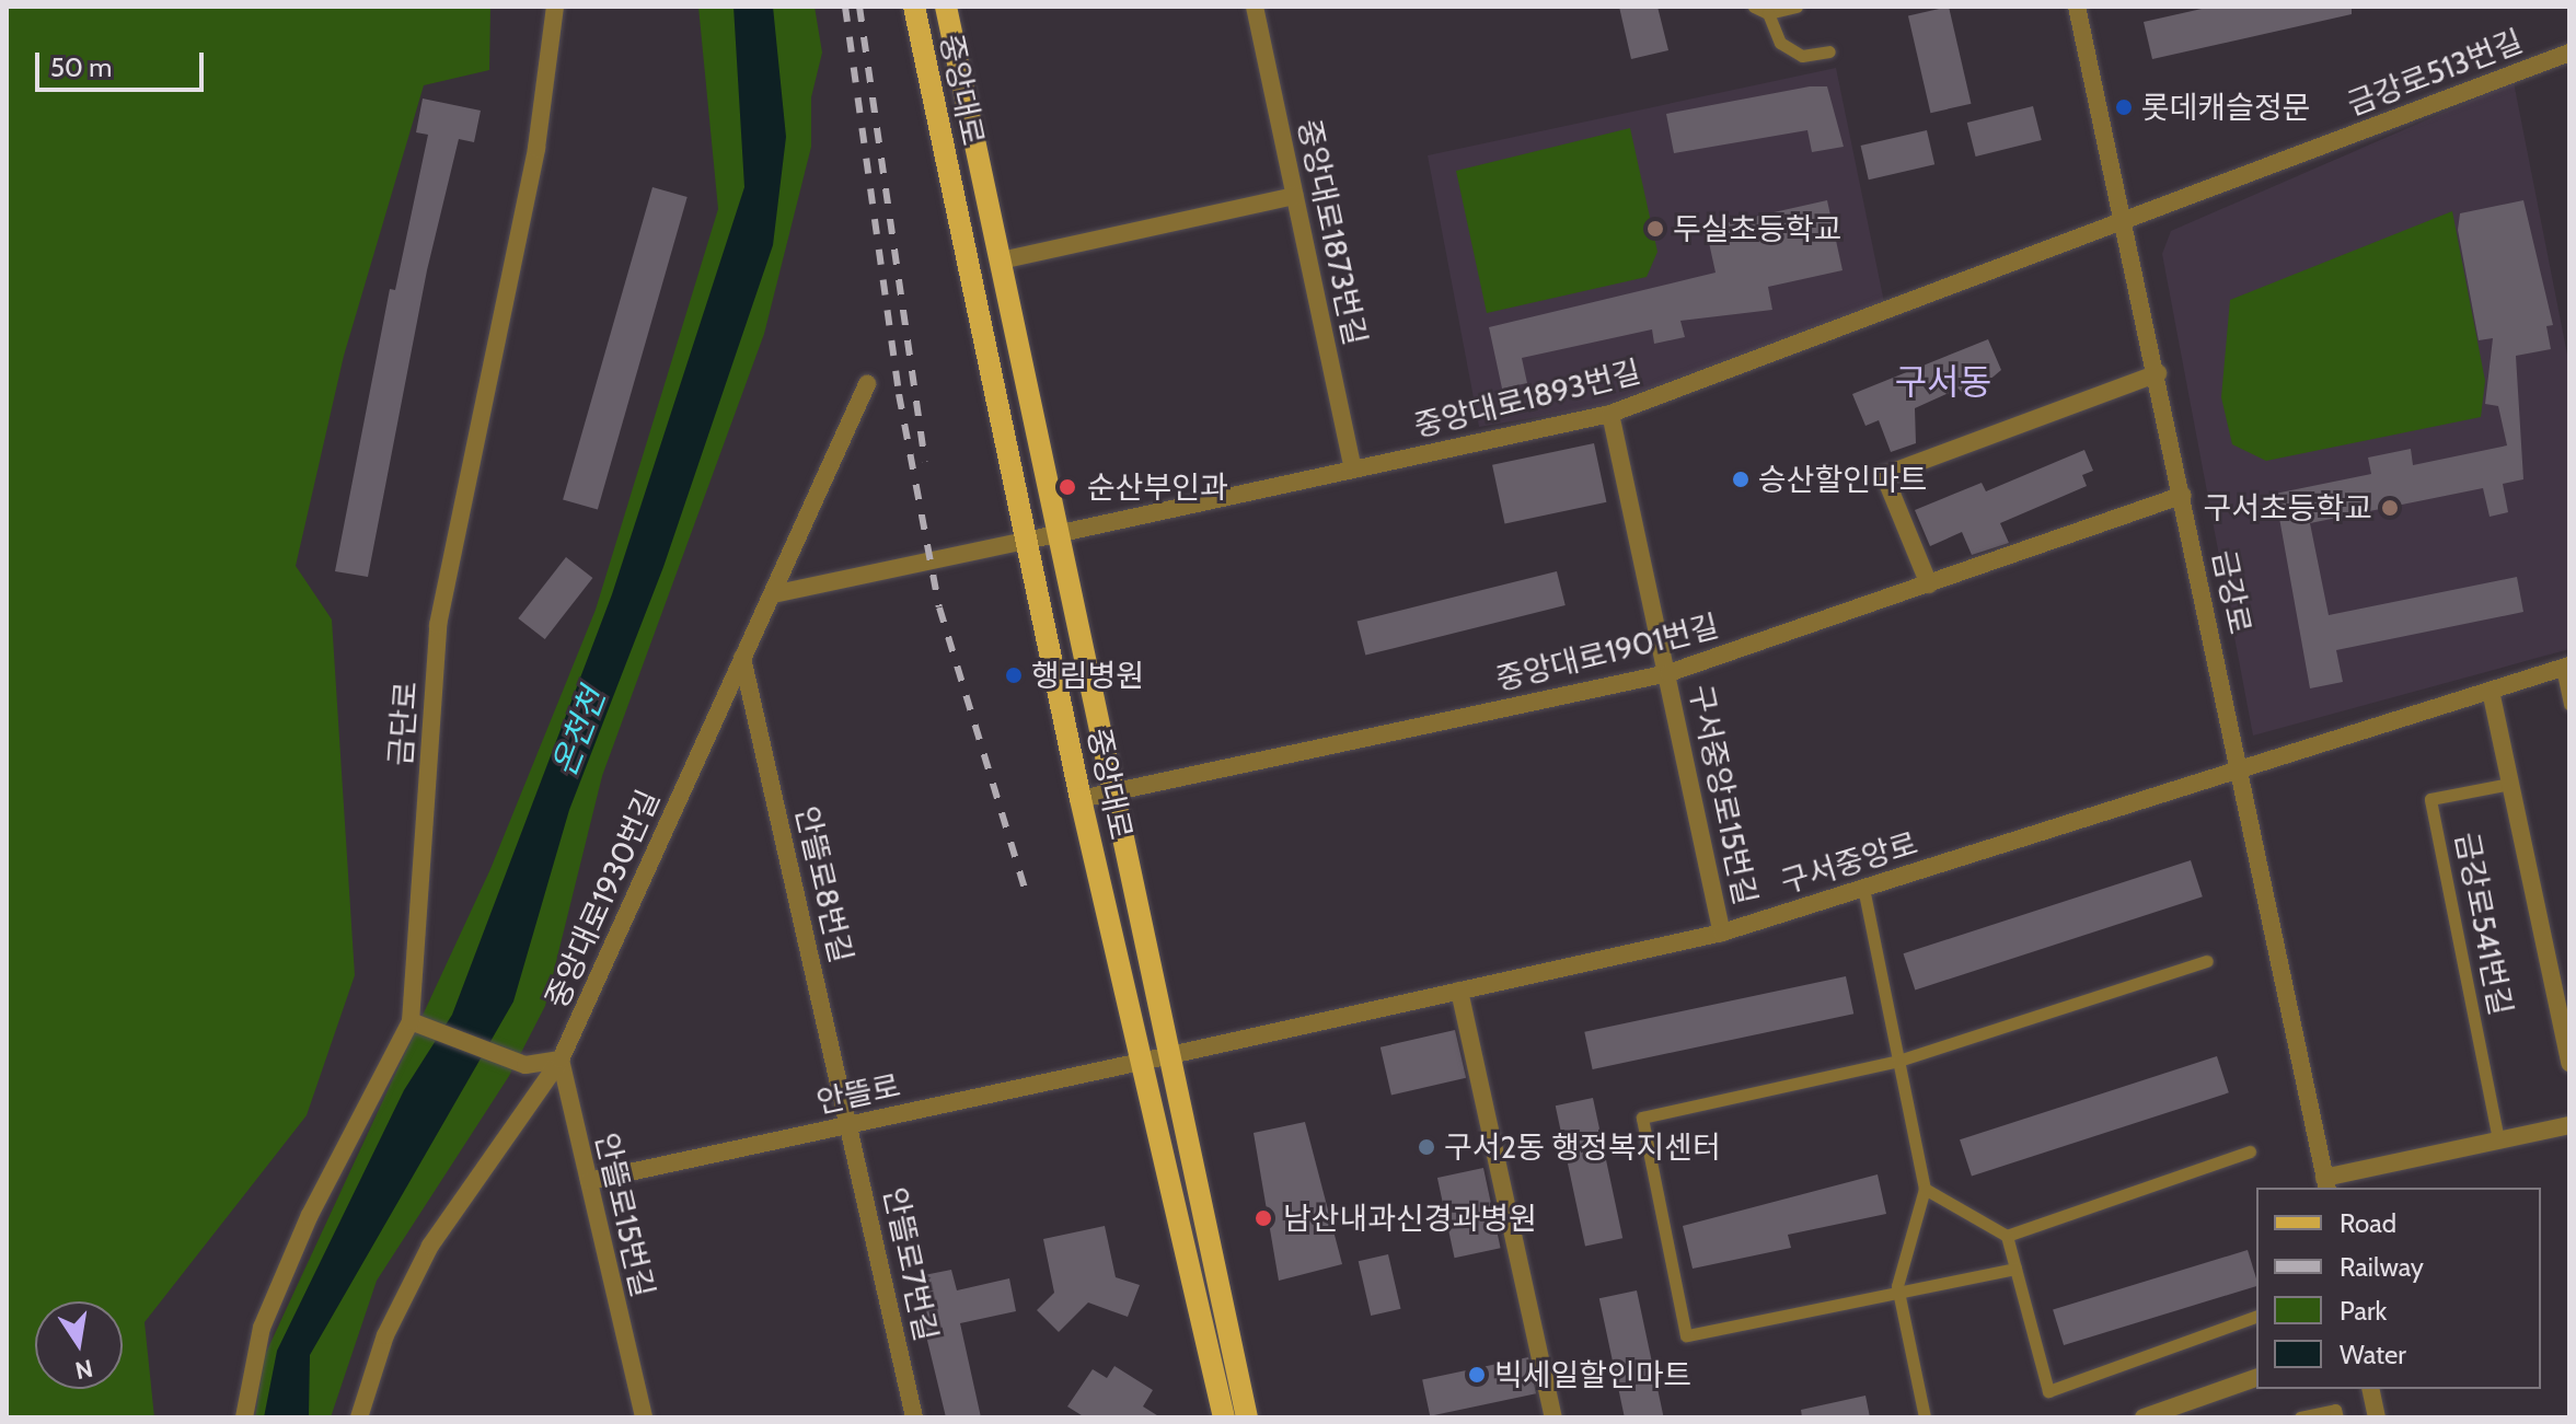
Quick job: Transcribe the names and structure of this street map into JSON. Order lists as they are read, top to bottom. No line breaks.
{"streets":{"main road":["중앙대로"],"street":["금강로513번길","중앙대로1873번길","중앙대로1893번길","금강로","중앙대로1901번길","금단로","구서중앙로15번길","구서중앙로","안뜰로8번길","중앙대로1930번길","안뜰로","안뜰로15번길","안뜰로7번길"],"lane":["금강로541번길"]},"crossings":[["금강로513번길","중앙대로1893번길"],["금강로513번길","금강로"],["중앙대로","중앙대로1893번길"],["중앙대로","중앙대로1901번길"],["중앙대로","구서중앙로"],["중앙대로","안뜰로"],["중앙대로1873번길","중앙대로1893번길"],["중앙대로1893번길","금강로"],["중앙대로1893번길","구서중앙로15번길"],["중앙대로1893번길","중앙대로1930번길"],["금강로","중앙대로1901번길"],["금강로","구서중앙로"],["중앙대로1901번길","구서중앙로15번길"],["구서중앙로15번길","구서중앙로"],["구서중앙로","안뜰로"],["안뜰로8번길","중앙대로1930번길"],["안뜰로8번길","안뜰로"],["안뜰로8번길","안뜰로7번길"],["중앙대로1930번길","안뜰로15번길"],["안뜰로","안뜰로15번길"],["안뜰로","안뜰로7번길"]],"districts":["구서동"],"water":["온천천"],"places":["롯데캐슬정문","두실초등학교","승산할인마트","순산부인과","구서초등학교","행림병원","구서2동 행정복지센터","남산내과신경과병원","빅세일할인마트"],"legend":["Road","Railway","Park","Water"],"scale_bar":"50 m","north":"bottom"}
